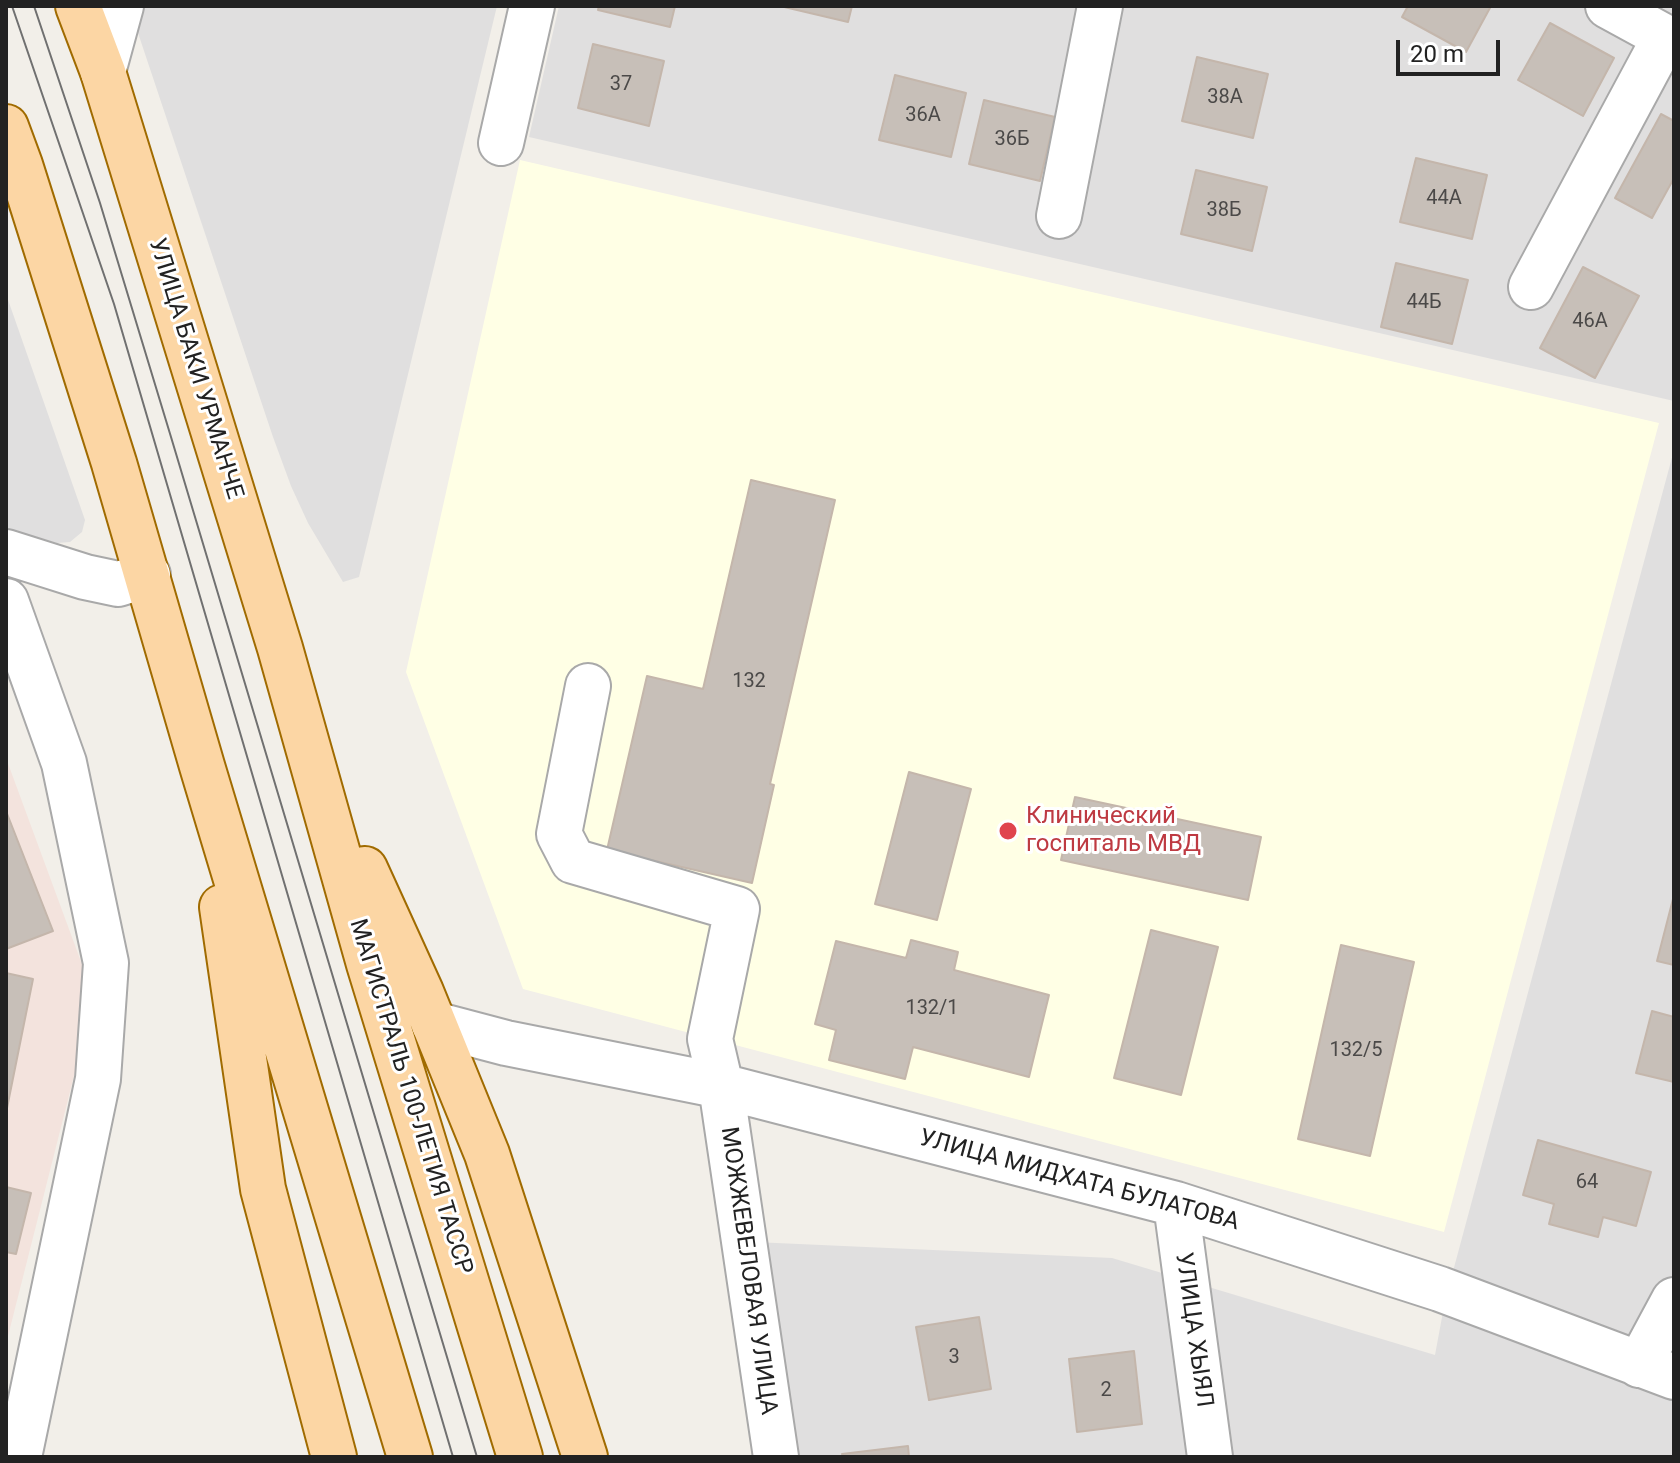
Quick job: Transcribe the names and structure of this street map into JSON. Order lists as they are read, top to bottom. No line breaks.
{"streets":{"main road":["УЛИЦА БАКИ УРМАНЧЕ","МАГИСТРАЛЬ 100-ЛЕТИЯ ТАССР"],"street":["УЛИЦА МИДХАТА БУЛАТОВА","МОЖЖЕВЕЛОВАЯ УЛИЦА","УЛИЦА ХЫЯЛ"]},"crossings":[["УЛИЦА БАКИ УРМАНЧЕ","МАГИСТРАЛЬ 100-ЛЕТИЯ ТАССР"],["УЛИЦА МИДХАТА БУЛАТОВА","МОЖЖЕВЕЛОВАЯ УЛИЦА"],["УЛИЦА МИДХАТА БУЛАТОВА","УЛИЦА ХЫЯЛ"]],"places":["Клинический госпиталь МВД"],"house_numbers":["37","38А","36А","36Б","44А","38Б","44Б","46А","132","132/1","132/5","64","3","2"],"scale_bar":"20 m"}
